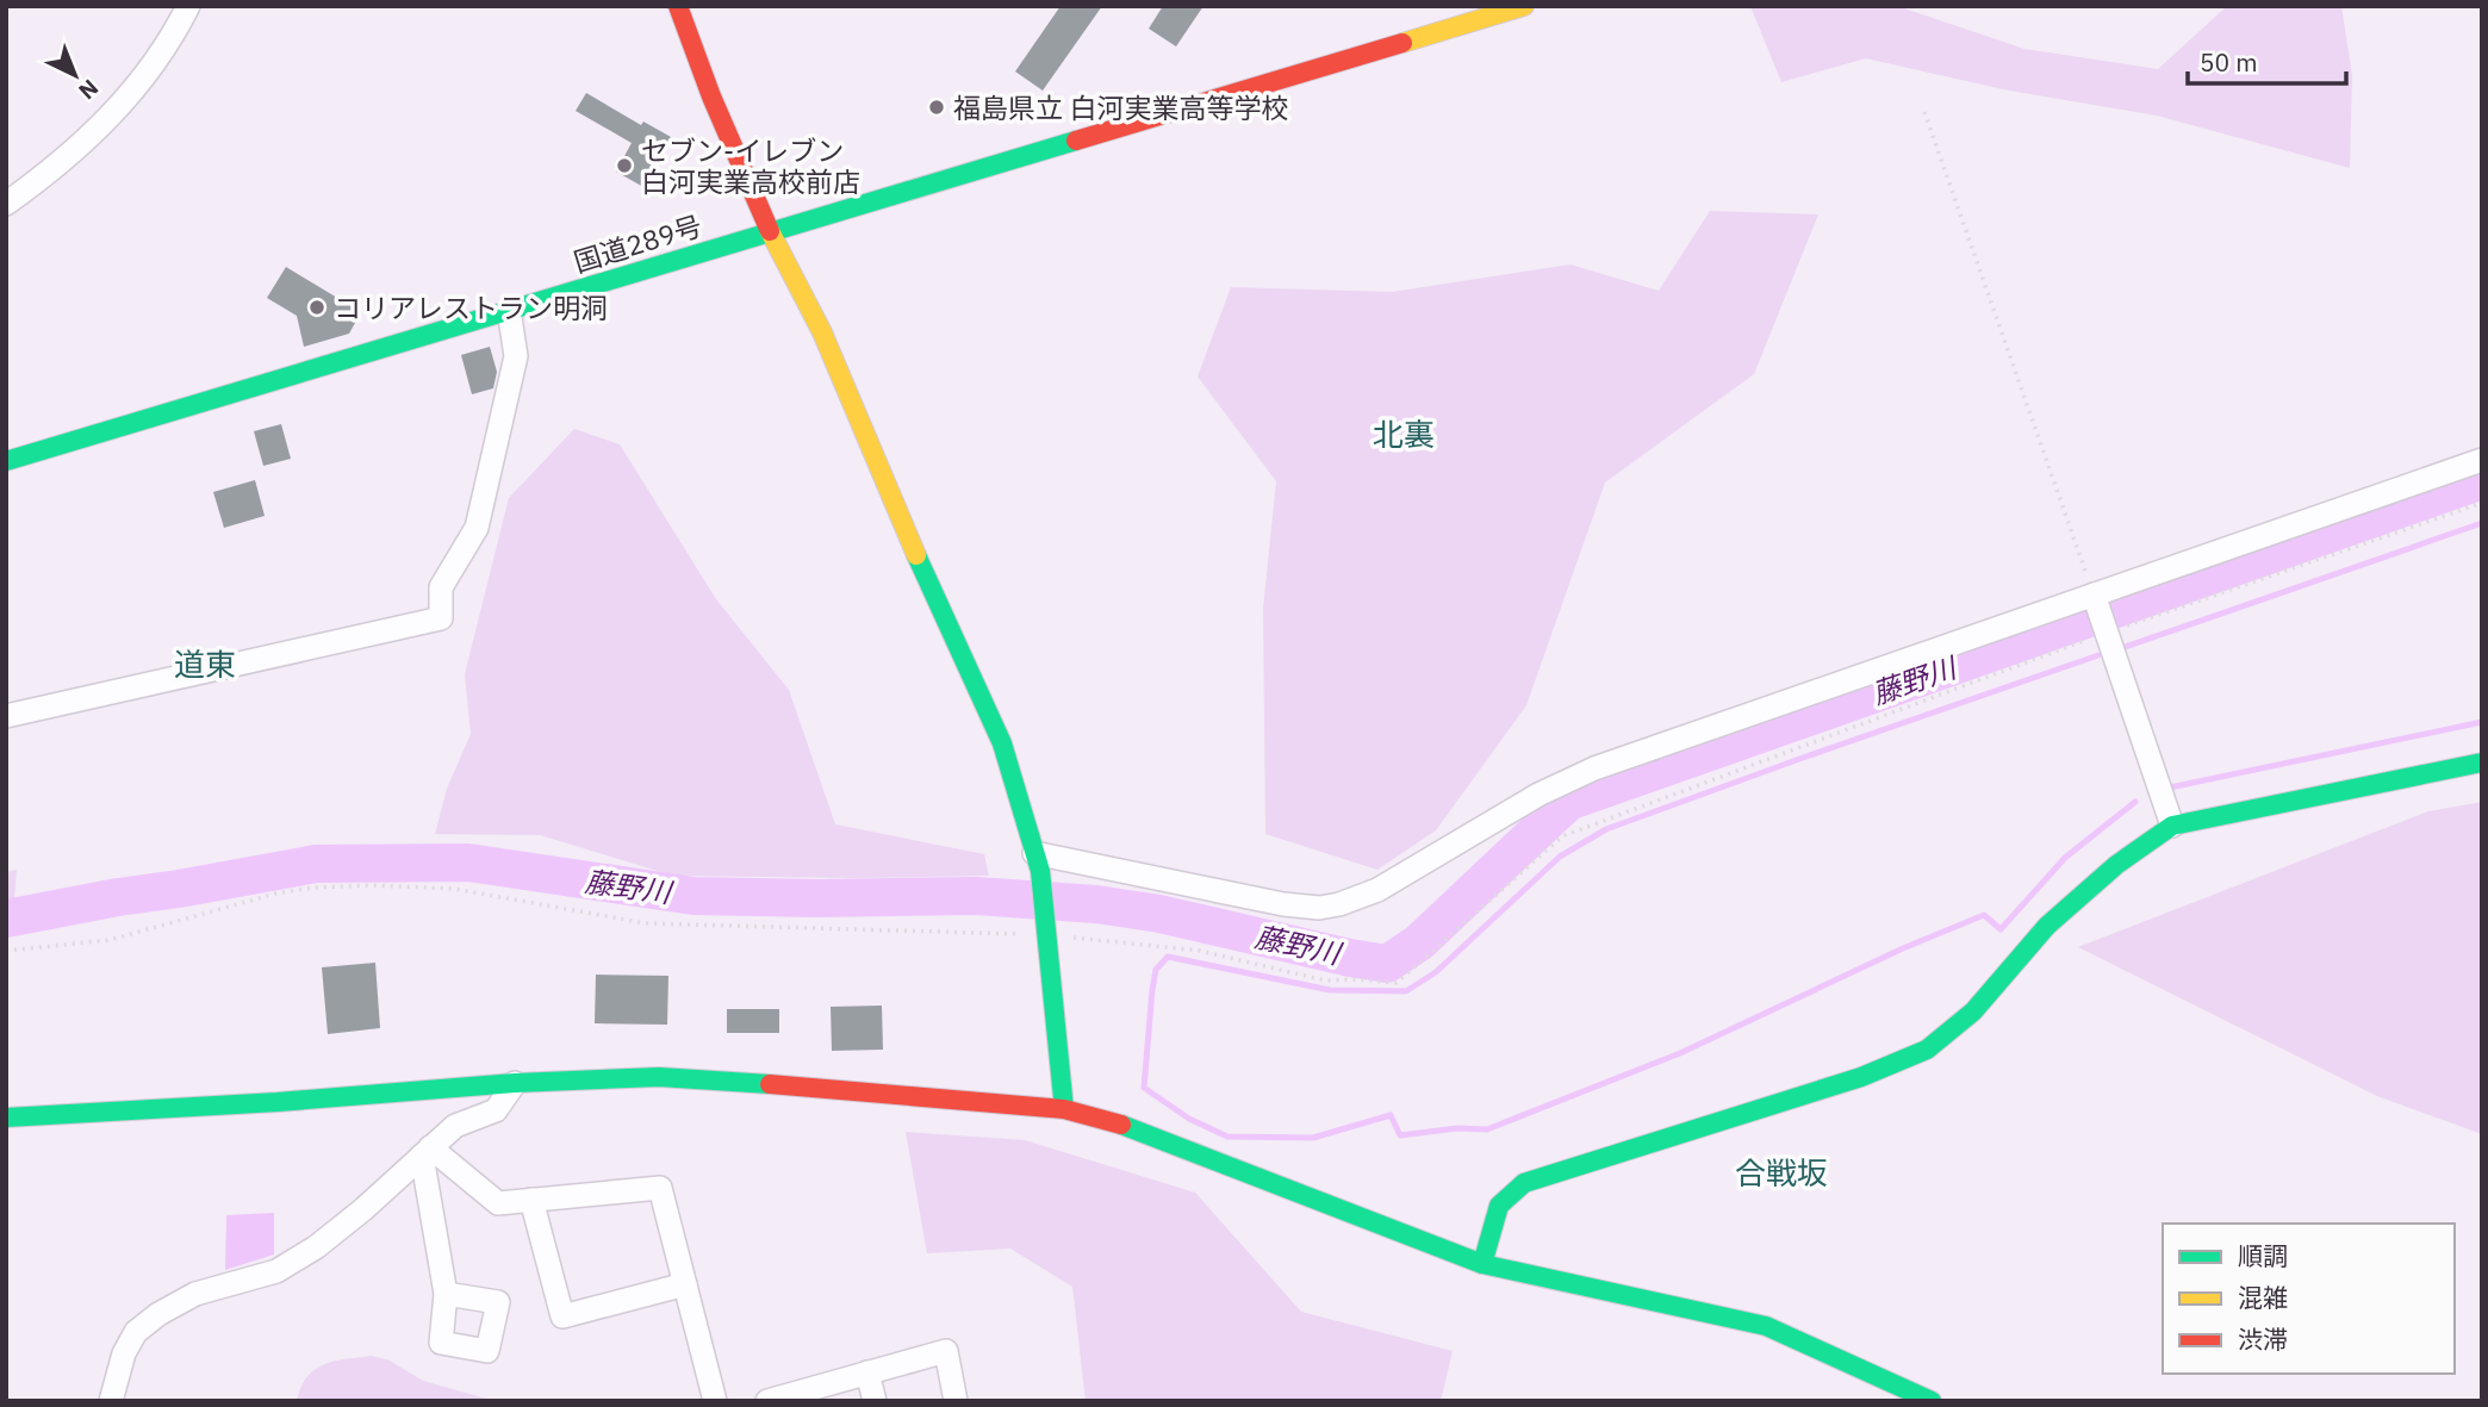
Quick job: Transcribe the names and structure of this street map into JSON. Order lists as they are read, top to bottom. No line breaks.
{"streets":{"main road":["国道289号"]},"districts":["北裏","道東","合戦坂"],"water":["藤野川"],"places":["福島県立 白河実業高等学校","セブン-イレブン 白河実業高校前店","コリアレストラン明洞"],"legend":["順調","混雑","渋滞"],"scale_bar":"50 m","north":"bottom right"}
